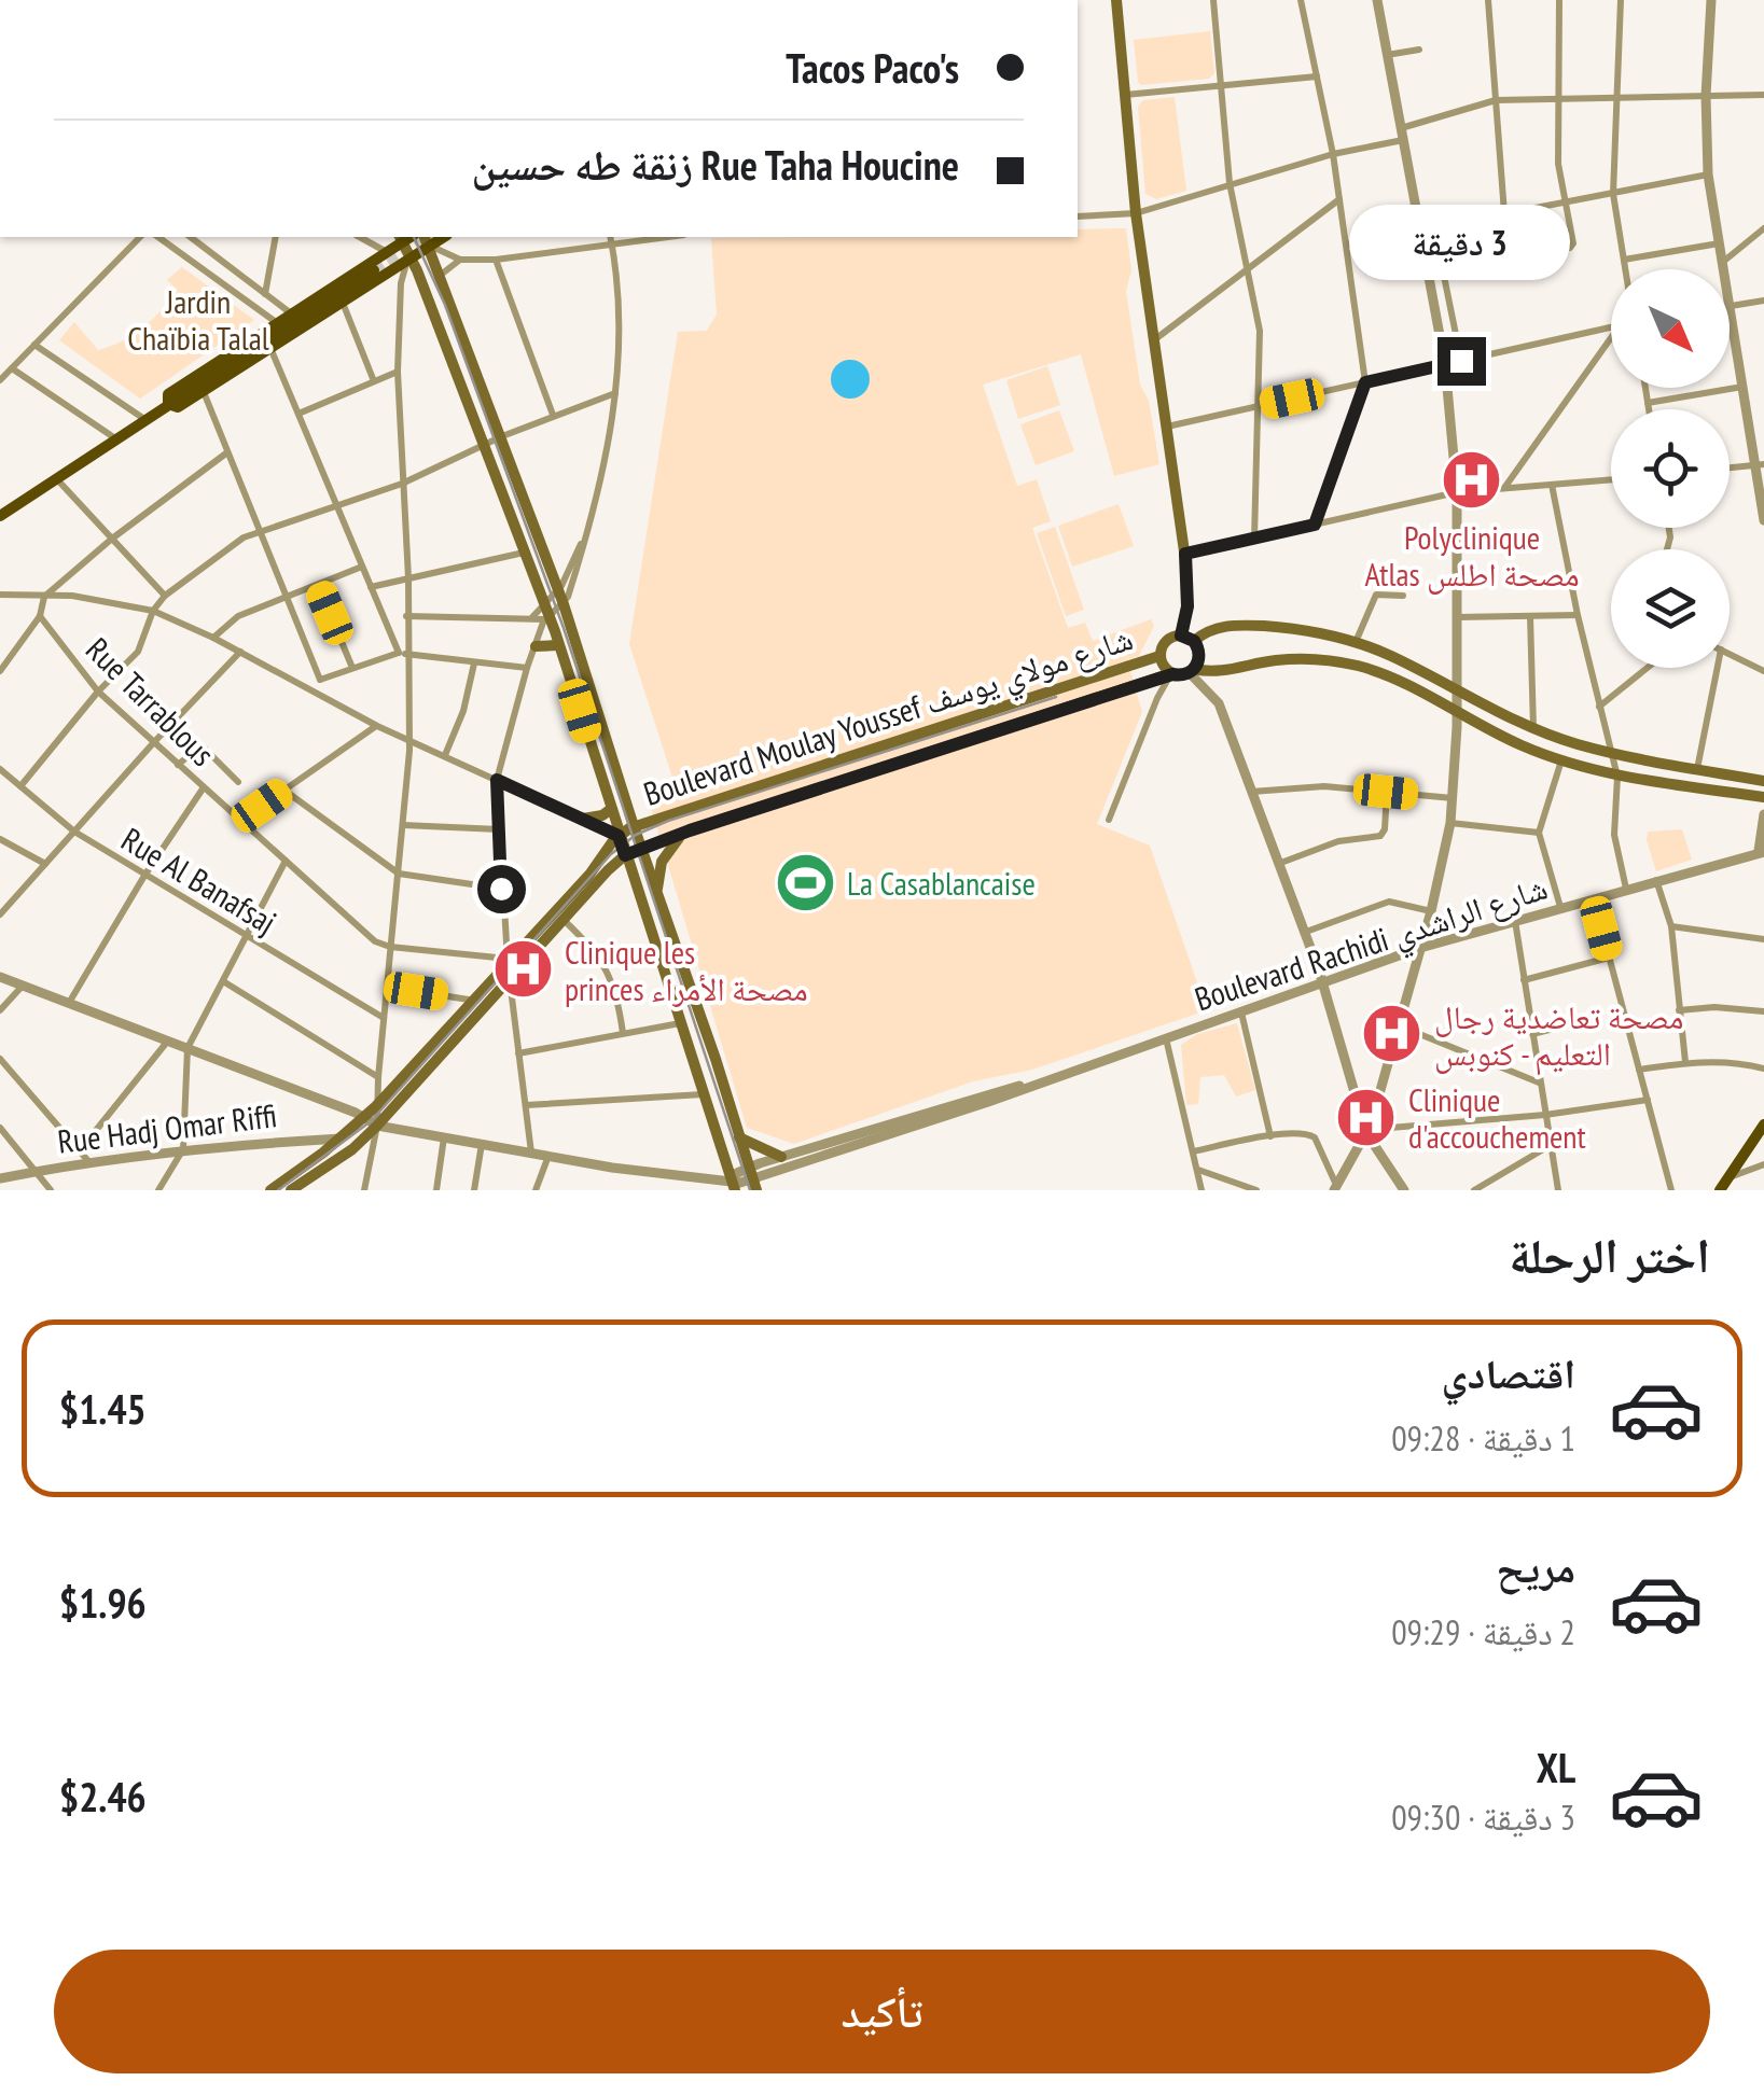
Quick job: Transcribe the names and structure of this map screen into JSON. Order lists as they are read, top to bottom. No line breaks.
{"streets":{"main road":["Boulevard Moulay Youssef شارع مولاي يوسف"],"street":["Rue Tarrablous","Rue Al Banafsaj","Boulevard Rachidi شارع الراشدي","Rue Hadj Omar Riffi"]},"crossings":[["Rue Tarrablous","Boulevard Moulay Youssef شارع مولاي يوسف"]],"parks":["Jardin Chaïbia Talal"],"places":{"hospital":["Polyclinique Atlas مصحة اطلس","Clinique les princes مصحة الأمراء","مصحة تعاضدية رجال التعليم - كنوبس","Clinique d'accouchement"],"sports":["La Casablancaise"]},"north":"bottom right","page":{"banner":["Tacos Paco's","Rue Taha Houcine زنقة طه حسين"],"bubble":"3 دقيقة","heading":"اختر الرحلة","list":[{"name":"اقتصادي","note":"1 دقيقة · 09:28","value":"$1.45"},{"name":"مريح","note":"2 دقيقة · 09:29","value":"$1.96"},{"name":"XL","note":"3 دقيقة · 09:30","value":"$2.46"}],"buttons":"تأكيد"}}
